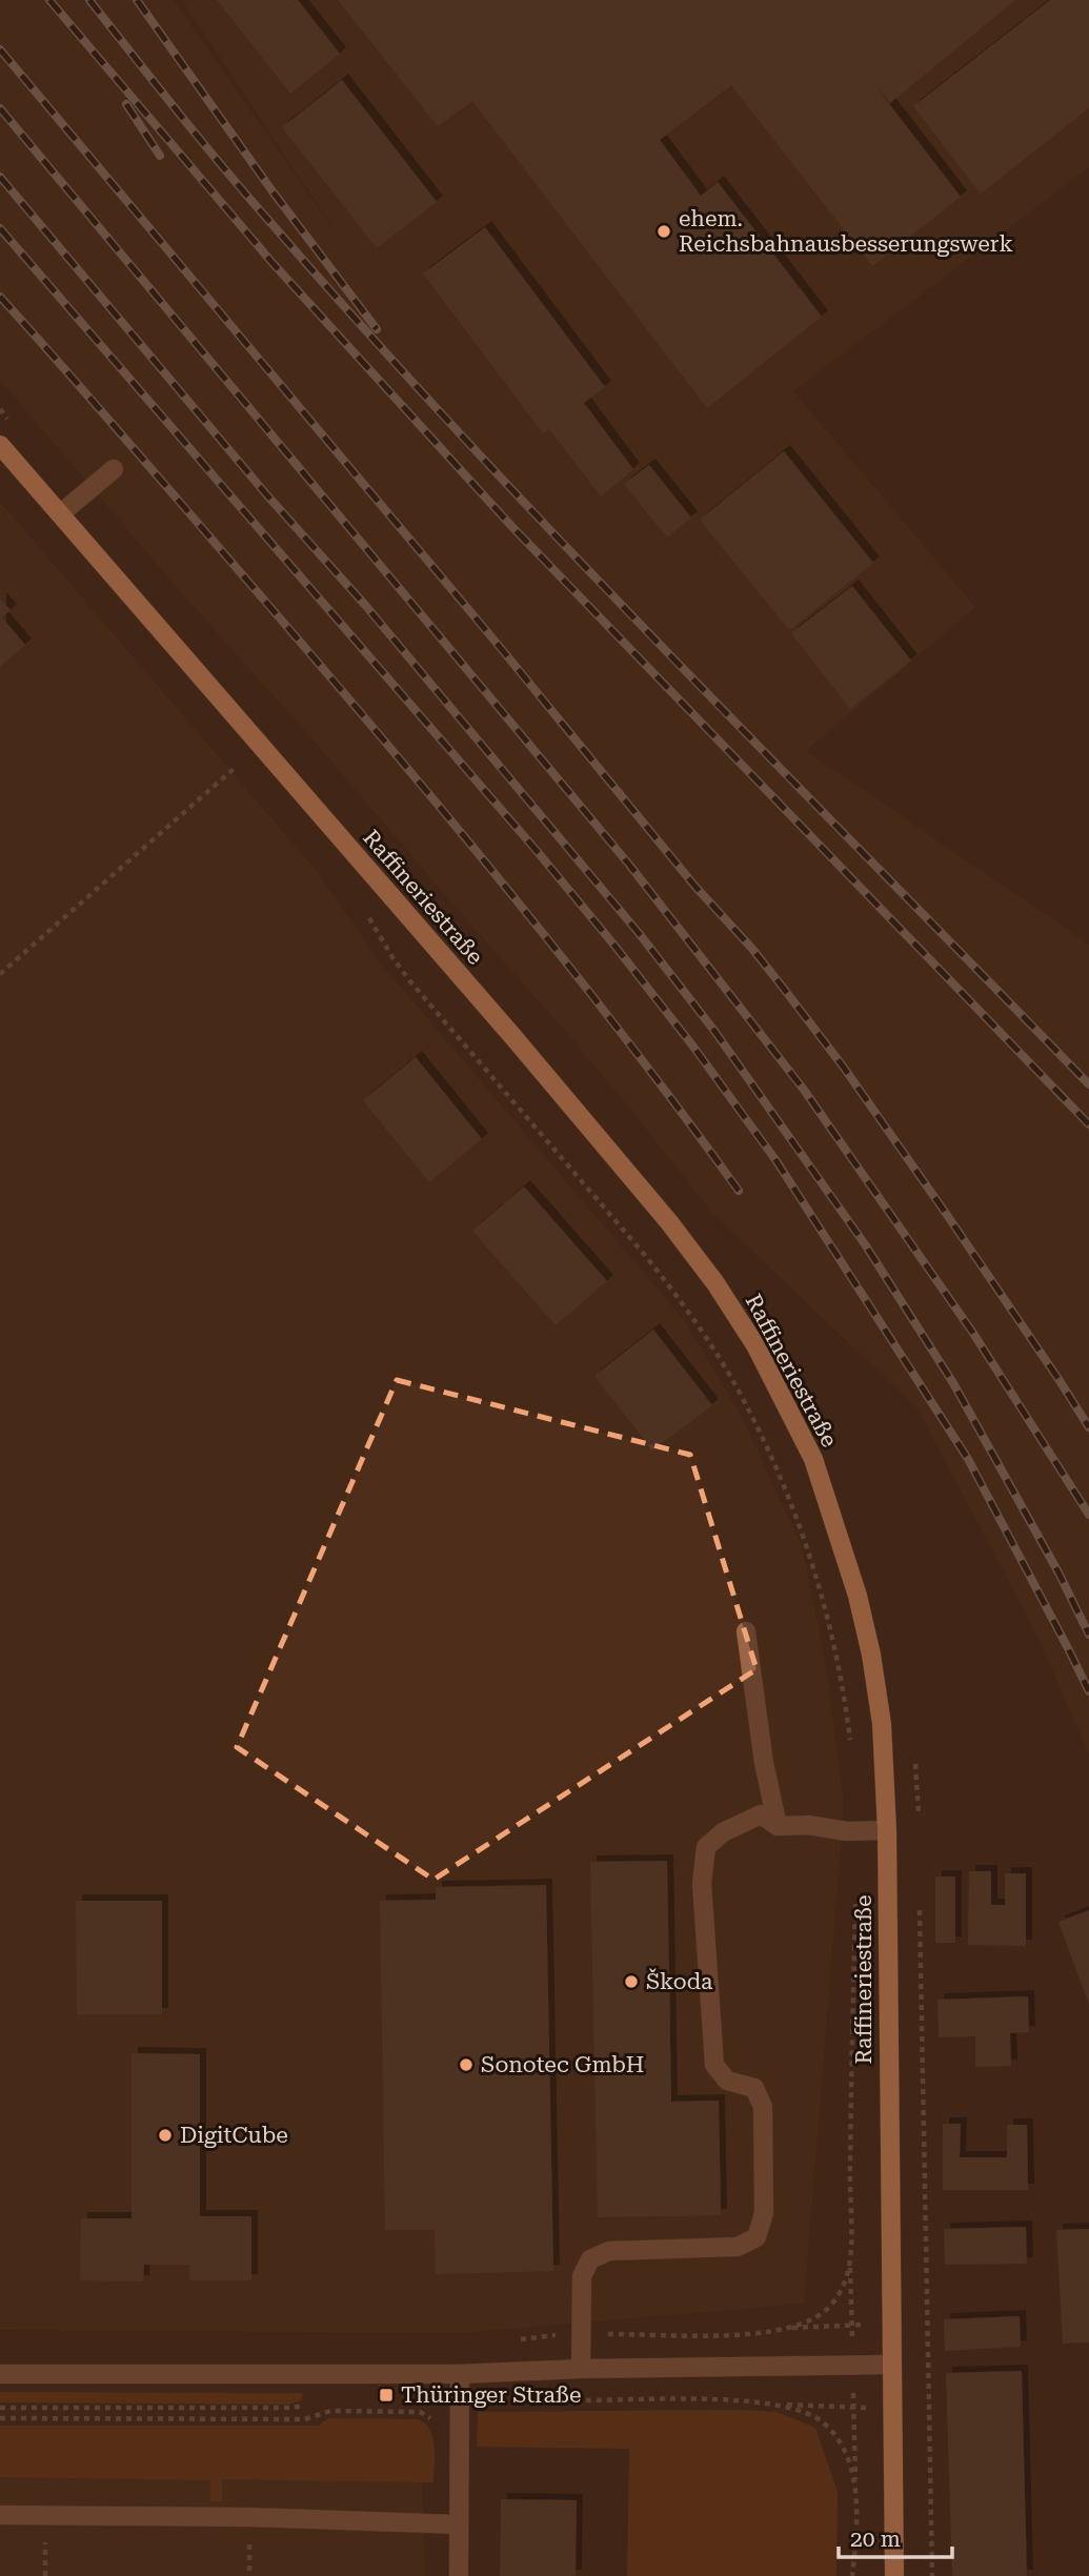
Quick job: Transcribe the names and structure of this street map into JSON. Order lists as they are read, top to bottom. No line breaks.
{"streets":{"main road":["Raffineriestraße"]},"places":{"other":["ehem. Reichsbahnausbesserungswerk","Škoda","Sonotec GmbH","DigitCube"],"transit":["Thüringer Straße"]},"scale_bar":"20 m"}
